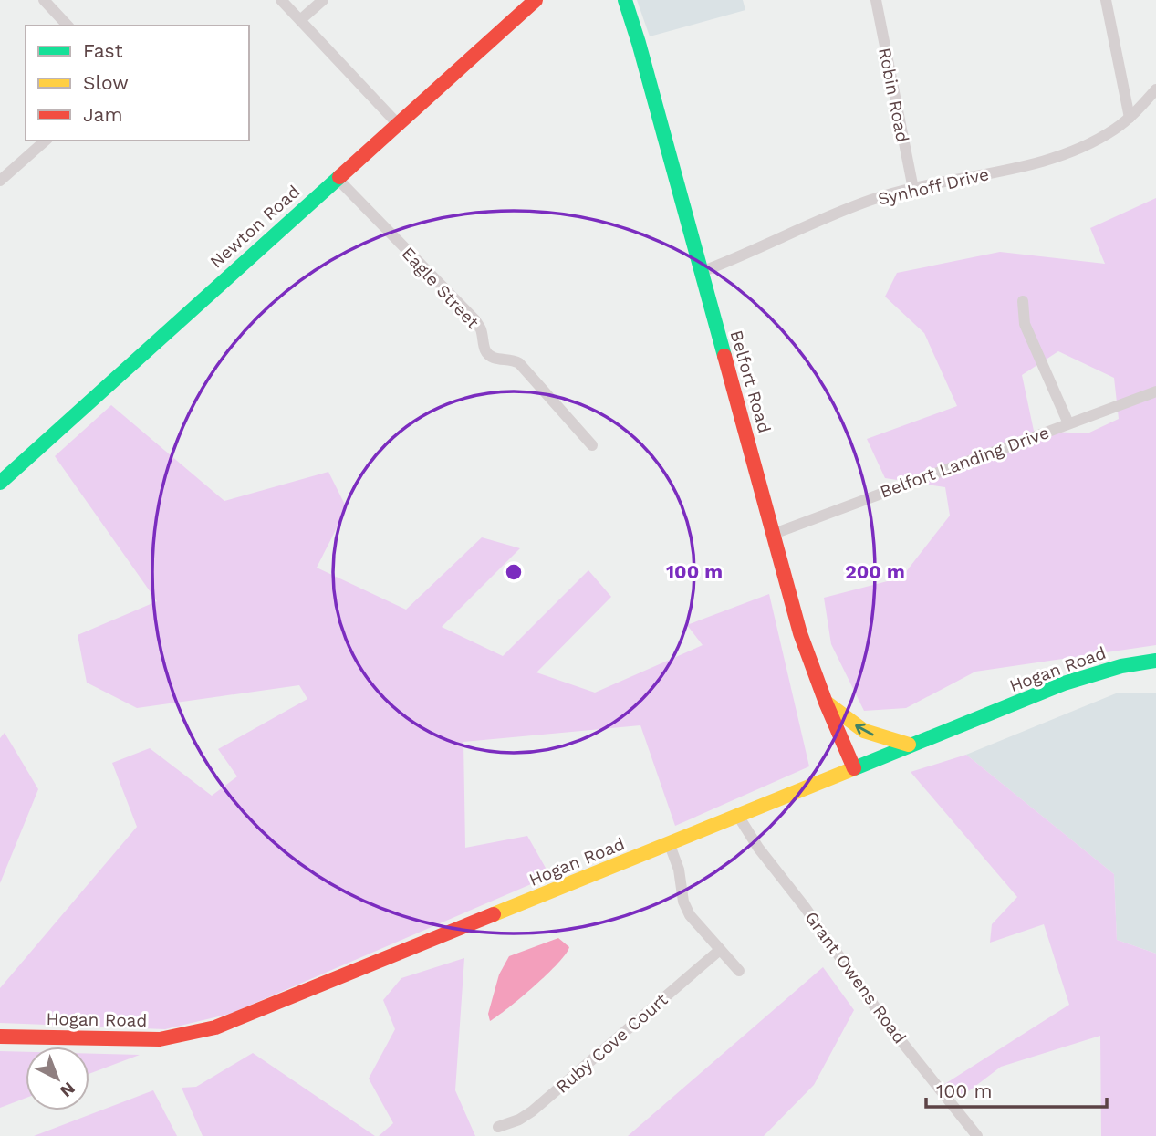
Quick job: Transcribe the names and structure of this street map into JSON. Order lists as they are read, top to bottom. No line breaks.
{"streets":{"street":["Robin Road","Synhoff Drive","Newton Road","Eagle Street","Belfort Road","Belfort Landing Drive","Hogan Road","Grant Owens Road","Ruby Cove Court"]},"crossings":[["Robin Road","Synhoff Drive"],["Synhoff Drive","Belfort Road"],["Newton Road","Eagle Street"],["Belfort Road","Belfort Landing Drive"],["Belfort Road","Hogan Road"],["Hogan Road","Grant Owens Road"]],"legend":["Fast","Slow","Jam"],"scale_bar":"100 m","north":"bottom right","rings":["100 m","200 m"]}
